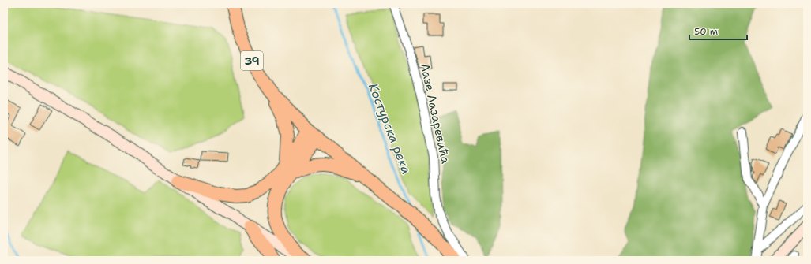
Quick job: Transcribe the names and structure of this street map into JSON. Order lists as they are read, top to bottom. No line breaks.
{"streets":{"main road":["39"],"street":["Лазе Лазаревића"]},"water":["Костурска река"],"scale_bar":"50 m"}
